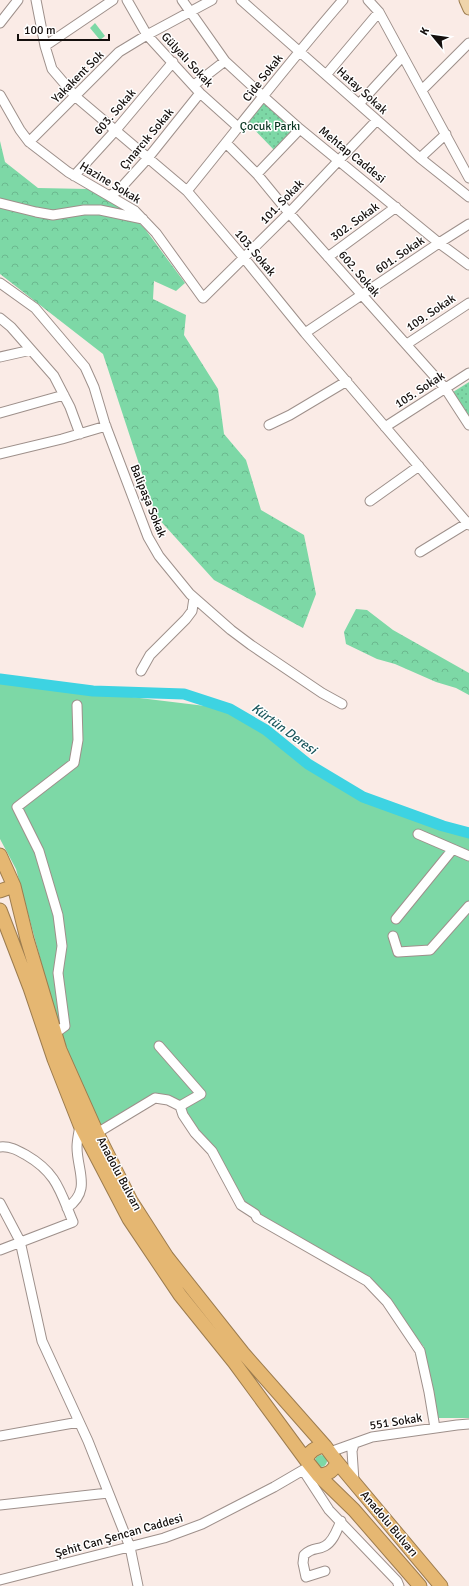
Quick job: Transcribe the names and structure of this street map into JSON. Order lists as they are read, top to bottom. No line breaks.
{"streets":{"highway":["Anadolu Bulvarı"],"street":["Gülyalı Sokak","Yakakent Sok","Cide Sokak","Hatay Sokak","603. Sokak","Çınarcık Sokak","Mehtap Caddesi","Hazine Sokak","101. Sokak","302. Sokak","103. Sokak","601. Sokak","602. Sokak","109. Sokak","105. Sokak","Balipaşa Sokak","551 Sokak","Şehit Can Şencan Caddesi"]},"crossings":[["Gülyalı Sokak","Yakakent Sok"],["Gülyalı Sokak","Cide Sokak"],["Gülyalı Sokak","603. Sokak"],["Gülyalı Sokak","Çınarcık Sokak"],["Yakakent Sok","Mehtap Caddesi"],["Yakakent Sok","Hazine Sokak"],["Yakakent Sok","103. Sokak"],["Cide Sokak","Hatay Sokak"],["Cide Sokak","Mehtap Caddesi"],["Cide Sokak","103. Sokak"],["Cide Sokak","602. Sokak"],["Hatay Sokak","101. Sokak"],["603. Sokak","Hazine Sokak"],["603. Sokak","103. Sokak"],["Çınarcık Sokak","Mehtap Caddesi"],["Çınarcık Sokak","Hazine Sokak"],["Çınarcık Sokak","103. Sokak"],["Mehtap Caddesi","101. Sokak"],["Mehtap Caddesi","302. Sokak"],["Mehtap Caddesi","601. Sokak"],["Hazine Sokak","101. Sokak"],["101. Sokak","103. Sokak"],["101. Sokak","602. Sokak"],["302. Sokak","602. Sokak"],["103. Sokak","601. Sokak"],["103. Sokak","105. Sokak"],["601. Sokak","602. Sokak"],["602. Sokak","109. Sokak"],["602. Sokak","105. Sokak"],["Anadolu Bulvarı","551 Sokak"],["Anadolu Bulvarı","Şehit Can Şencan Caddesi"],["551 Sokak","Şehit Can Şencan Caddesi"]],"water":["Kürtün Deresi"],"parks":["Çocuk Parkı"],"scale_bar":"100 m","north":"top left"}
